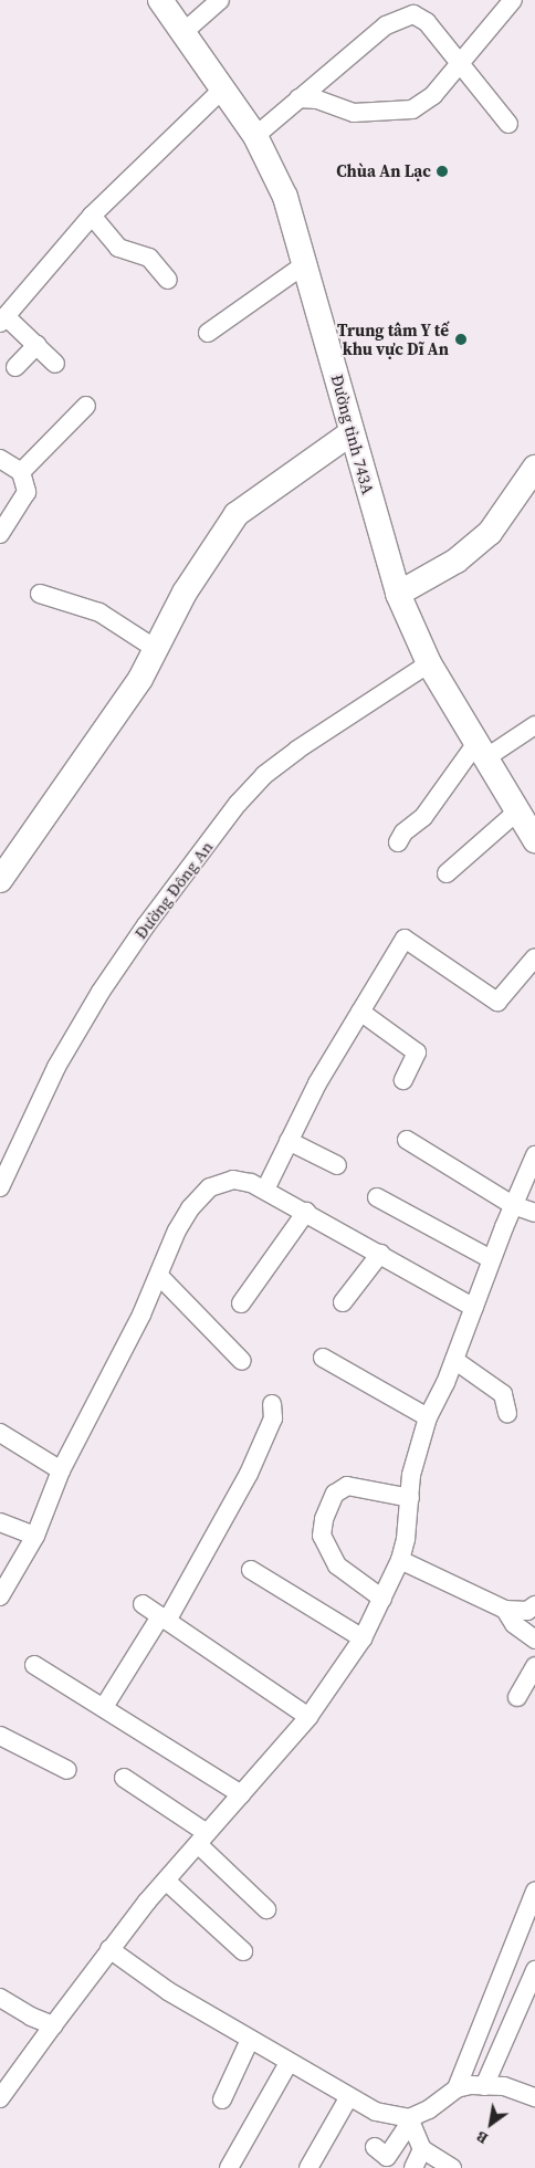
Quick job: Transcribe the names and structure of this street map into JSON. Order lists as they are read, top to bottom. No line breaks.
{"streets":{"main road":["Đường tỉnh 743A"],"street":["Đường Đông An"]},"crossings":[["Đường tỉnh 743A","Đường Đông An"]],"places":["Chùa An Lạc","Trung tâm Y tế khu vực Dĩ An"],"north":"bottom left"}
